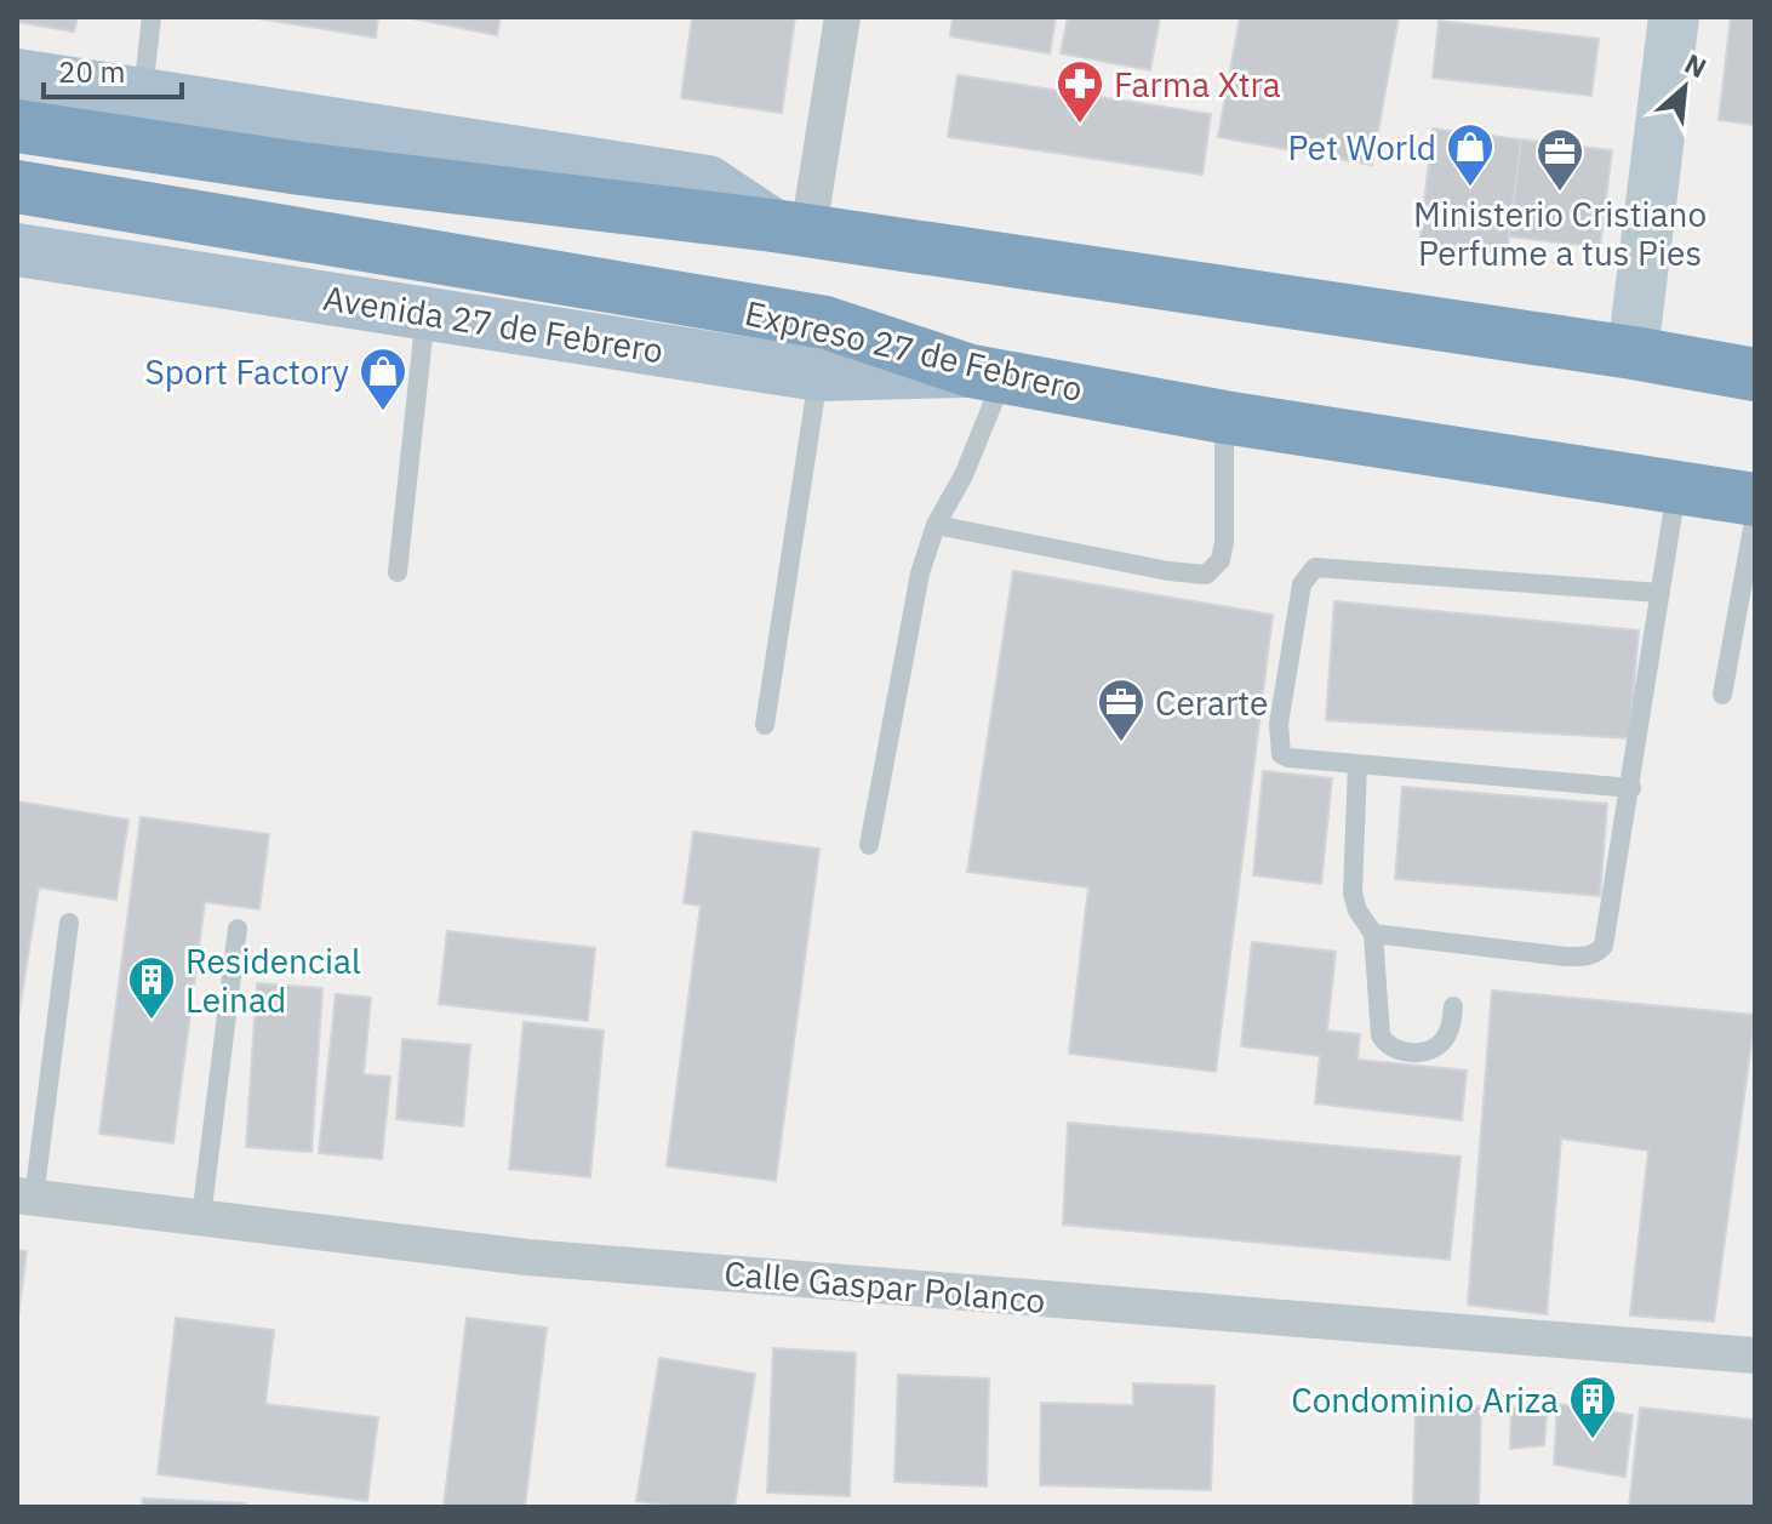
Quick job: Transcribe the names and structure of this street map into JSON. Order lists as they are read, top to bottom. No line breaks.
{"streets":{"highway":["Expreso 27 de Febrero"],"main road":["Avenida 27 de Febrero"],"street":["Calle Gaspar Polanco"]},"crossings":[["Avenida 27 de Febrero","Expreso 27 de Febrero"]],"places":{"pharmacy":["Farma Xtra"],"shop":["Pet World","Sport Factory"],"office":["Ministerio Cristiano Perfume a tus Pies","Cerarte"],"building":["Residencial Leinad","Condominio Ariza"]},"scale_bar":"20 m","north":"top right"}
